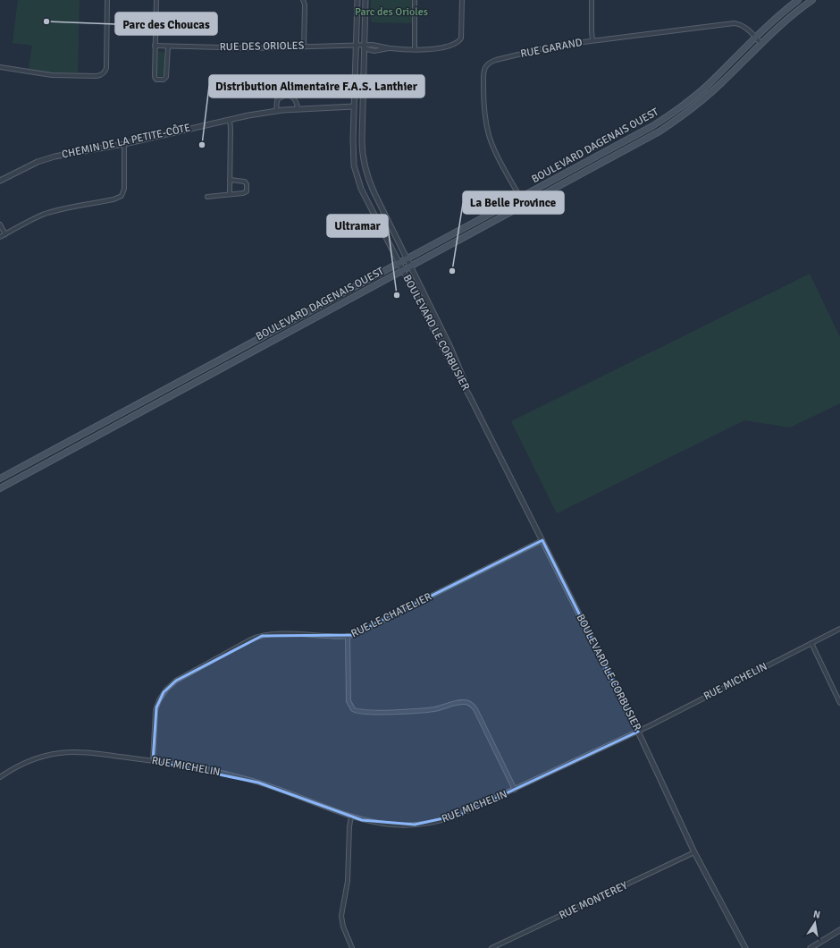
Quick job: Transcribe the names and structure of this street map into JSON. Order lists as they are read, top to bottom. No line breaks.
{"streets":{"main road":["BOULEVARD DAGENAIS OUEST"],"street":["RUE DES ORIOLES","RUE GARAND","CHEMIN DE LA PETITE-CÔTE","BOULEVARD LE CORBUSIER","RUE LE CHATELIER","RUE MICHELIN","RUE MONTEREY"]},"crossings":[["RUE DES ORIOLES","BOULEVARD LE CORBUSIER"],["RUE GARAND","BOULEVARD DAGENAIS OUEST"],["CHEMIN DE LA PETITE-CÔTE","BOULEVARD LE CORBUSIER"],["BOULEVARD DAGENAIS OUEST","BOULEVARD LE CORBUSIER"],["BOULEVARD LE CORBUSIER","RUE LE CHATELIER"],["BOULEVARD LE CORBUSIER","RUE MICHELIN"],["BOULEVARD LE CORBUSIER","RUE MONTEREY"],["RUE LE CHATELIER","RUE MICHELIN"]],"parks":["Parc des Orioles"],"places":["Parc des Choucas","Distribution Alimentaire F.A.S. Lanthier","La Belle Province","Ultramar"],"north":"top"}
